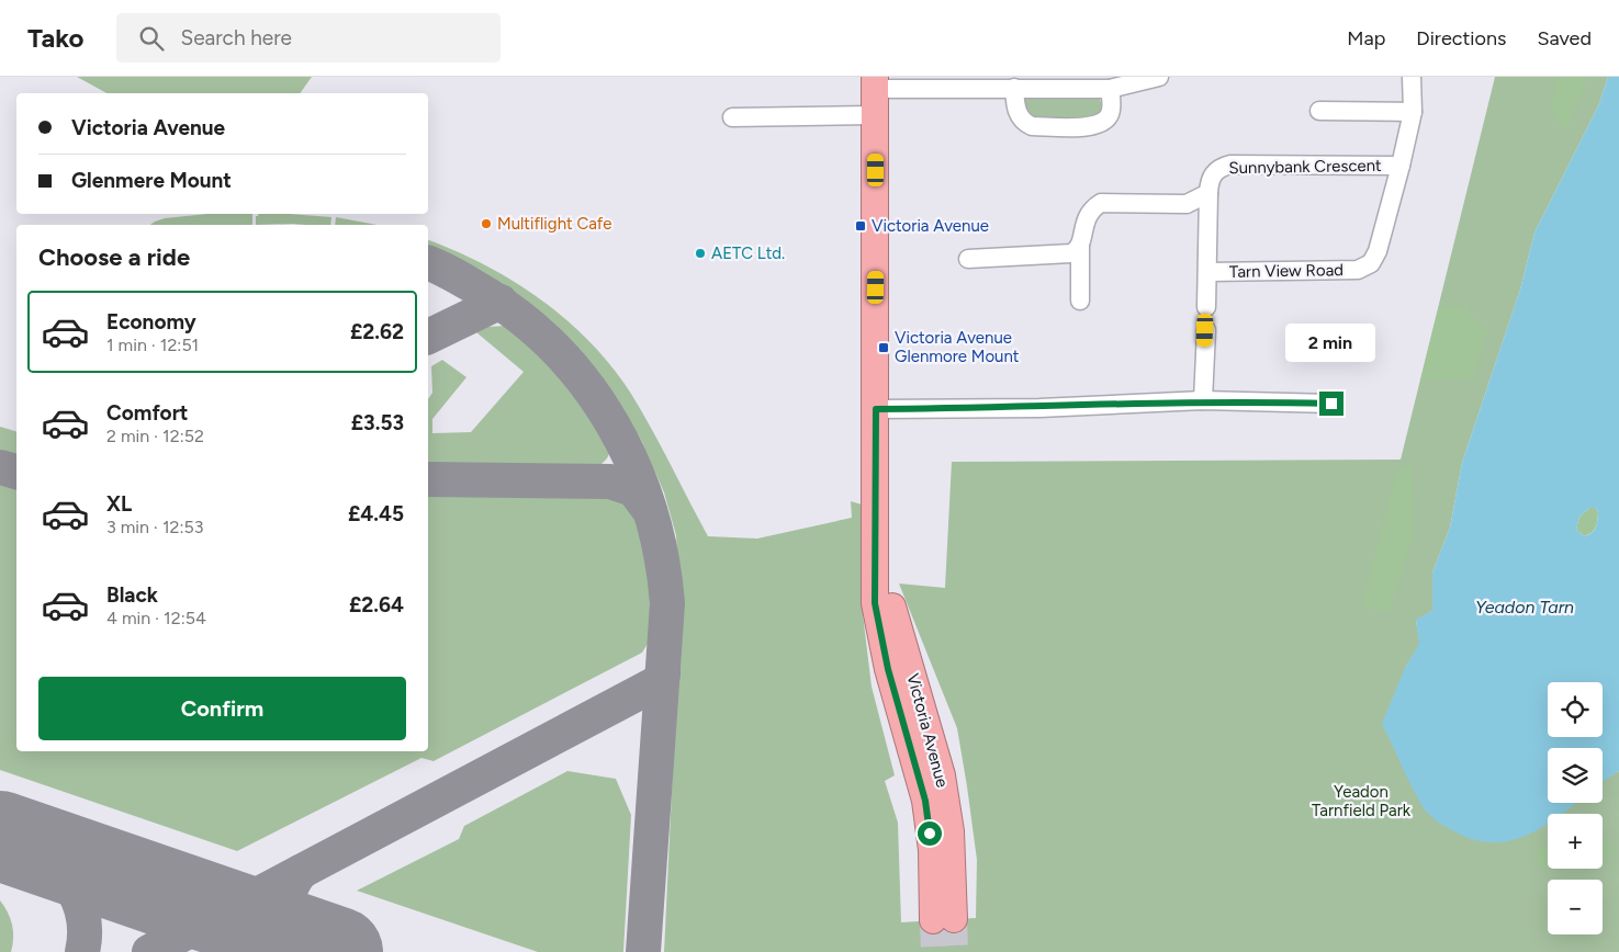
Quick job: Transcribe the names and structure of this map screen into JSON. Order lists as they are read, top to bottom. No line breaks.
{"streets":{"highway":["Victoria Avenue"],"street":["Sunnybank Crescent","Tarn View Road"]},"crossings":[["Sunnybank Crescent","Tarn View Road"]],"water":["Yeadon Tarn"],"parks":["Yeadon Tarnfield Park"],"places":{"other":["Multiflight Cafe","AETC Ltd."],"transit":["Victoria Avenue","Victoria Avenue Glenmore Mount"]},"page":{"header":"Tako","search":"Search here","nav":["Map","Directions","Saved"],"banner":["Victoria Avenue","Glenmere Mount"],"heading":"Choose a ride","list":[{"name":"Economy","note":"1 min · 12:51","value":"£2.62"},{"name":"Comfort","note":"2 min · 12:52","value":"£3.53"},{"name":"XL","note":"3 min · 12:53","value":"£4.45"},{"name":"Black","note":"4 min · 12:54","value":"£2.64"}],"bubble":"2 min","buttons":"Confirm","map_buttons":["+","−"]}}
